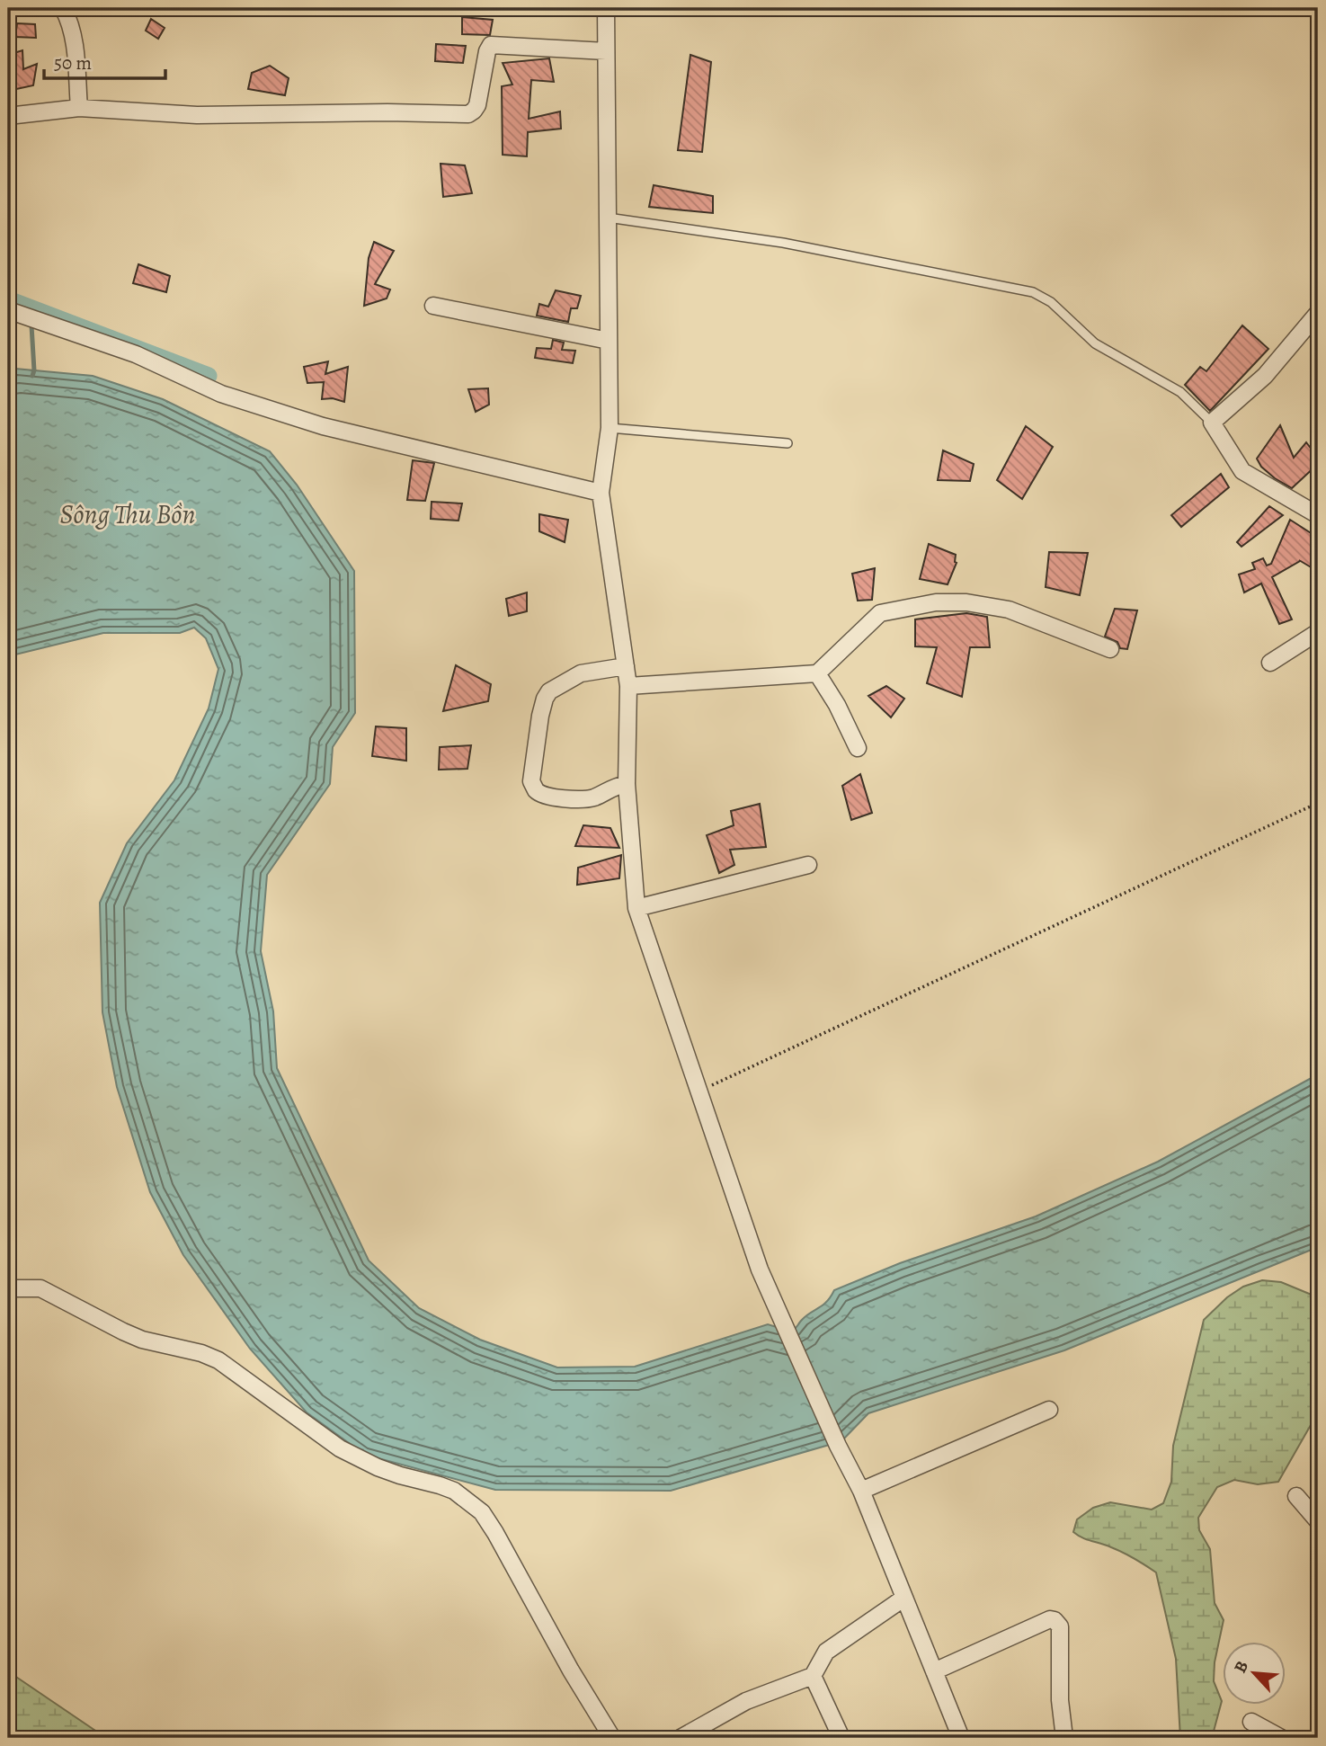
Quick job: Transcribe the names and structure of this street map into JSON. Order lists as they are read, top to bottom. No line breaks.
{"water":["Sông Thu Bồn"],"scale_bar":"50 m","north":"top left"}
